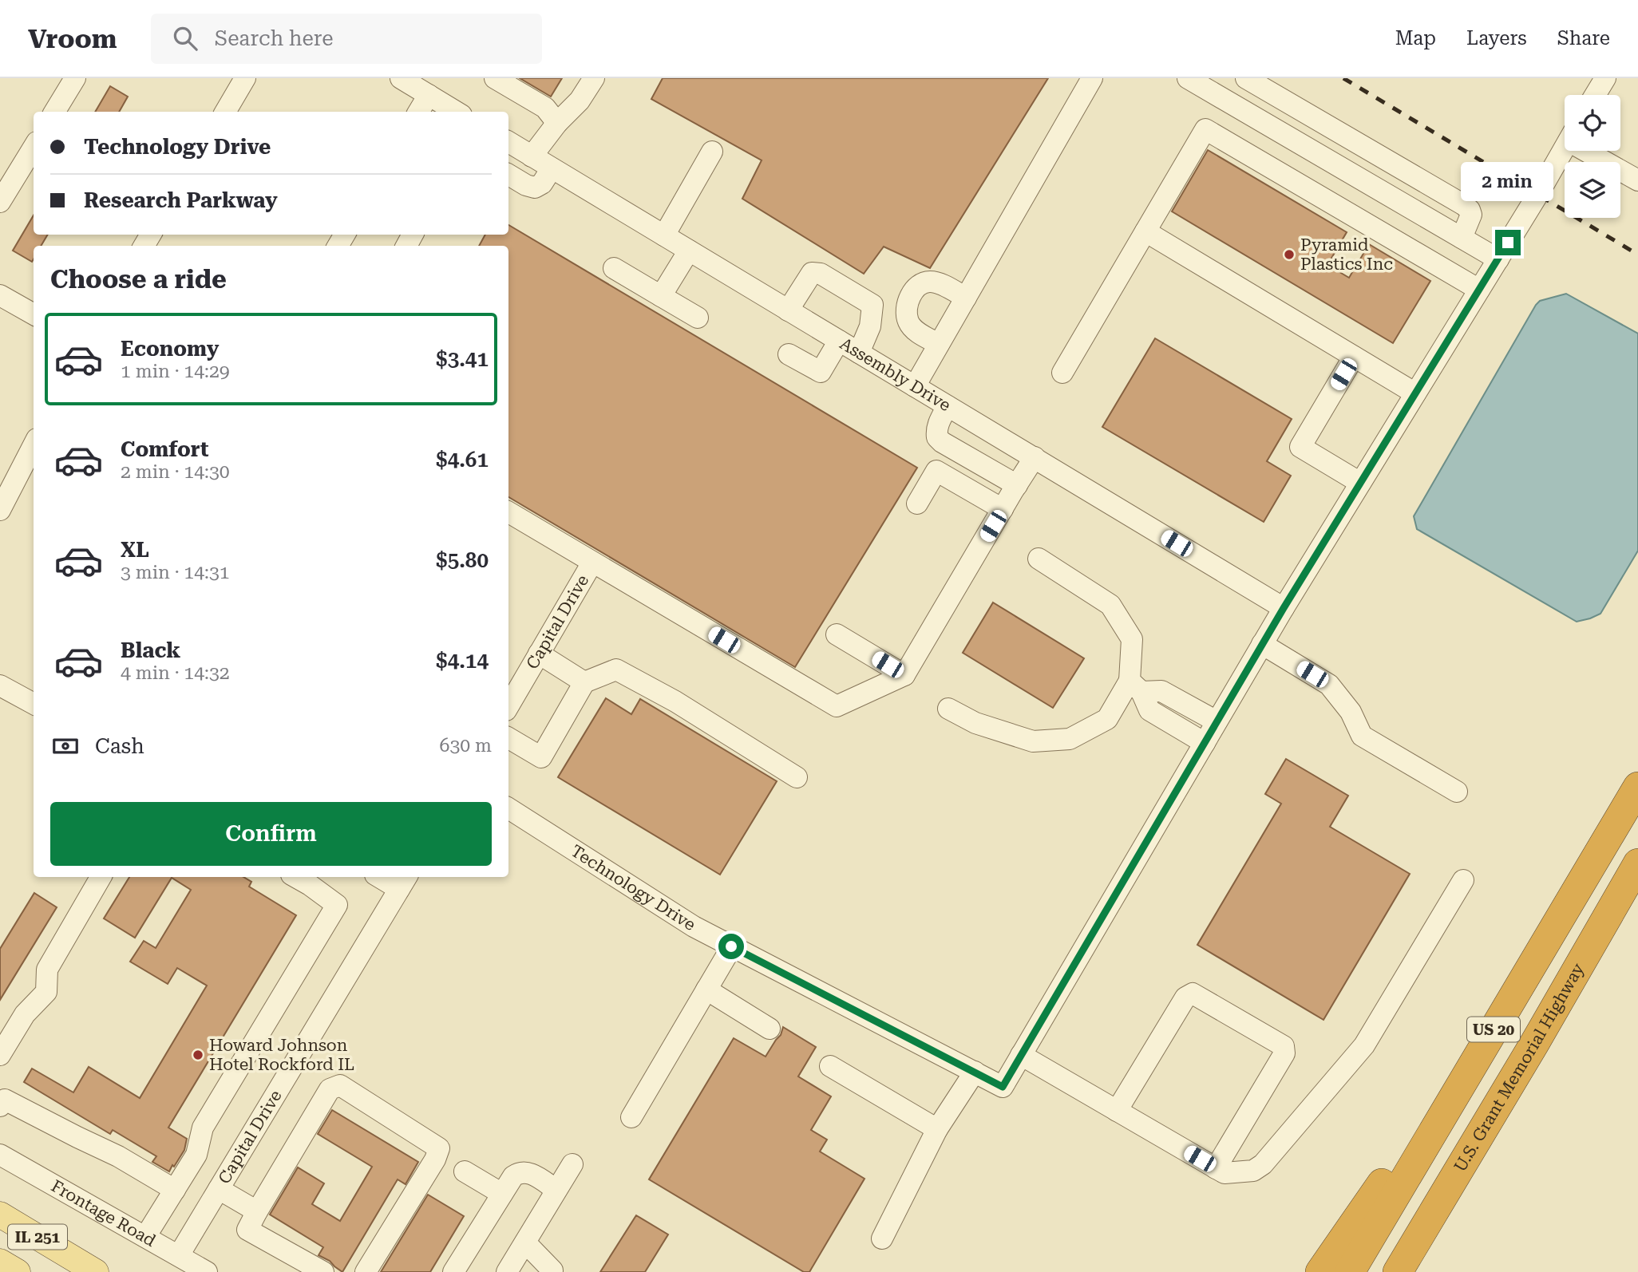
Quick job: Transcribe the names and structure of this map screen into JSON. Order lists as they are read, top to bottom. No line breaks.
{"streets":{"highway":["US 20","U.S. Grant Memorial Highway"],"main road":["IL 251"],"street":["Assembly Drive","Capital Drive","Technology Drive","Frontage Road"]},"crossings":[["Capital Drive","Frontage Road"]],"places":["Pyramid Plastics Inc","Howard Johnson Hotel Rockford IL"],"page":{"header":"Vroom","search":"Search here","nav":["Map","Layers","Share"],"banner":["Technology Drive","Research Parkway"],"bubble":"2 min","heading":"Choose a ride","list":[{"name":"Economy","note":"1 min · 14:29","value":"$3.41"},{"name":"Comfort","note":"2 min · 14:30","value":"$4.61"},{"name":"XL","note":"3 min · 14:31","value":"$5.80"},{"name":"Black","note":"4 min · 14:32","value":"$4.14"}],"pay":["Cash","630 m"],"buttons":"Confirm"}}
